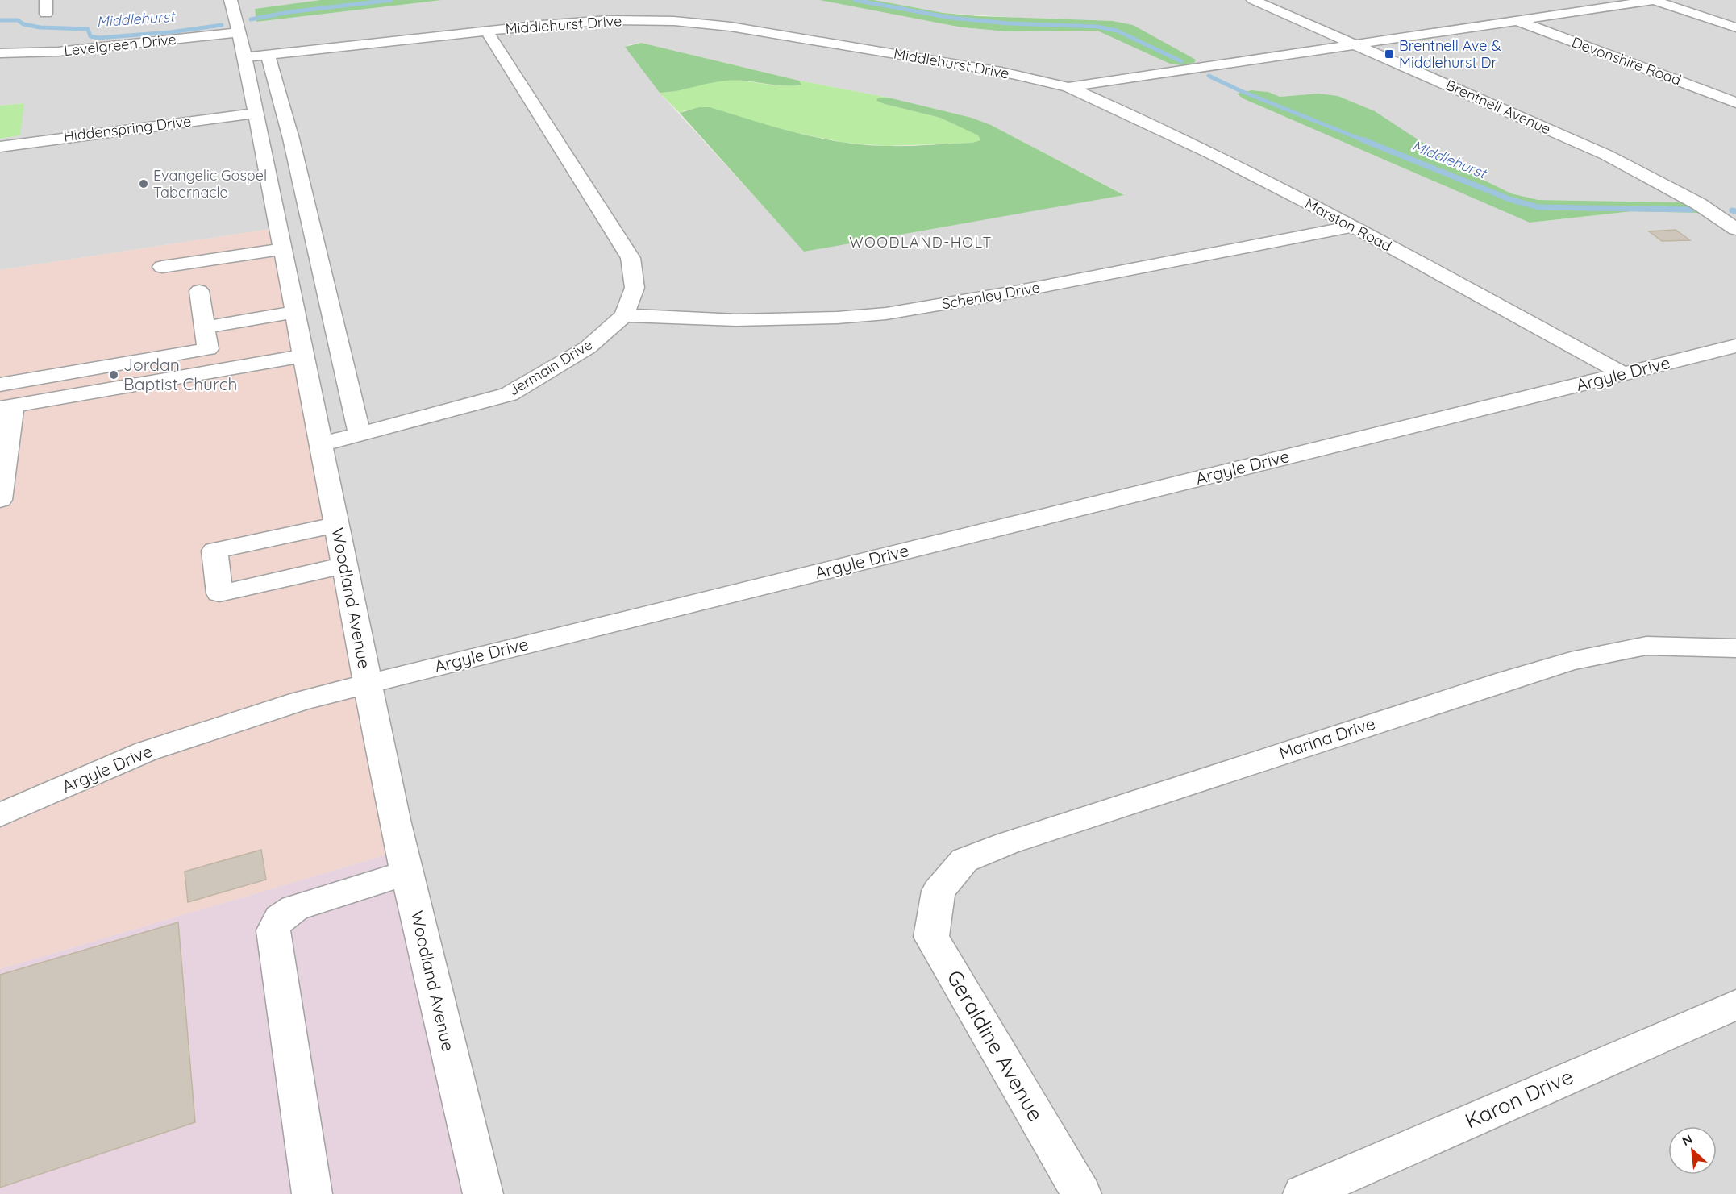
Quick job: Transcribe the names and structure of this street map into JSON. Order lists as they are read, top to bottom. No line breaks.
{"streets":{"street":["Middlehurst Drive","Levelgreen Drive","Devonshire Road","Brentnell Avenue","Hiddenspring Drive","Marston Road","Schenley Drive","Jermain Drive","Argyle Drive","Woodland Avenue","Marina Drive","Geraldine Avenue","Karon Drive"]},"crossings":[["Middlehurst Drive","Devonshire Road"],["Middlehurst Drive","Brentnell Avenue"],["Middlehurst Drive","Marston Road"],["Middlehurst Drive","Jermain Drive"],["Middlehurst Drive","Woodland Avenue"],["Levelgreen Drive","Woodland Avenue"],["Hiddenspring Drive","Woodland Avenue"],["Marston Road","Schenley Drive"],["Marston Road","Argyle Drive"],["Schenley Drive","Jermain Drive"],["Jermain Drive","Woodland Avenue"],["Argyle Drive","Woodland Avenue"],["Marina Drive","Geraldine Avenue"]],"districts":["WOODLAND-HOLT"],"water":["Middlehurst"],"places":{"transit":["Brentnell Ave & Middlehurst Dr"],"other":["Evangelic Gospel Tabernacle","Jordan Baptist Church"]},"north":"top left"}
